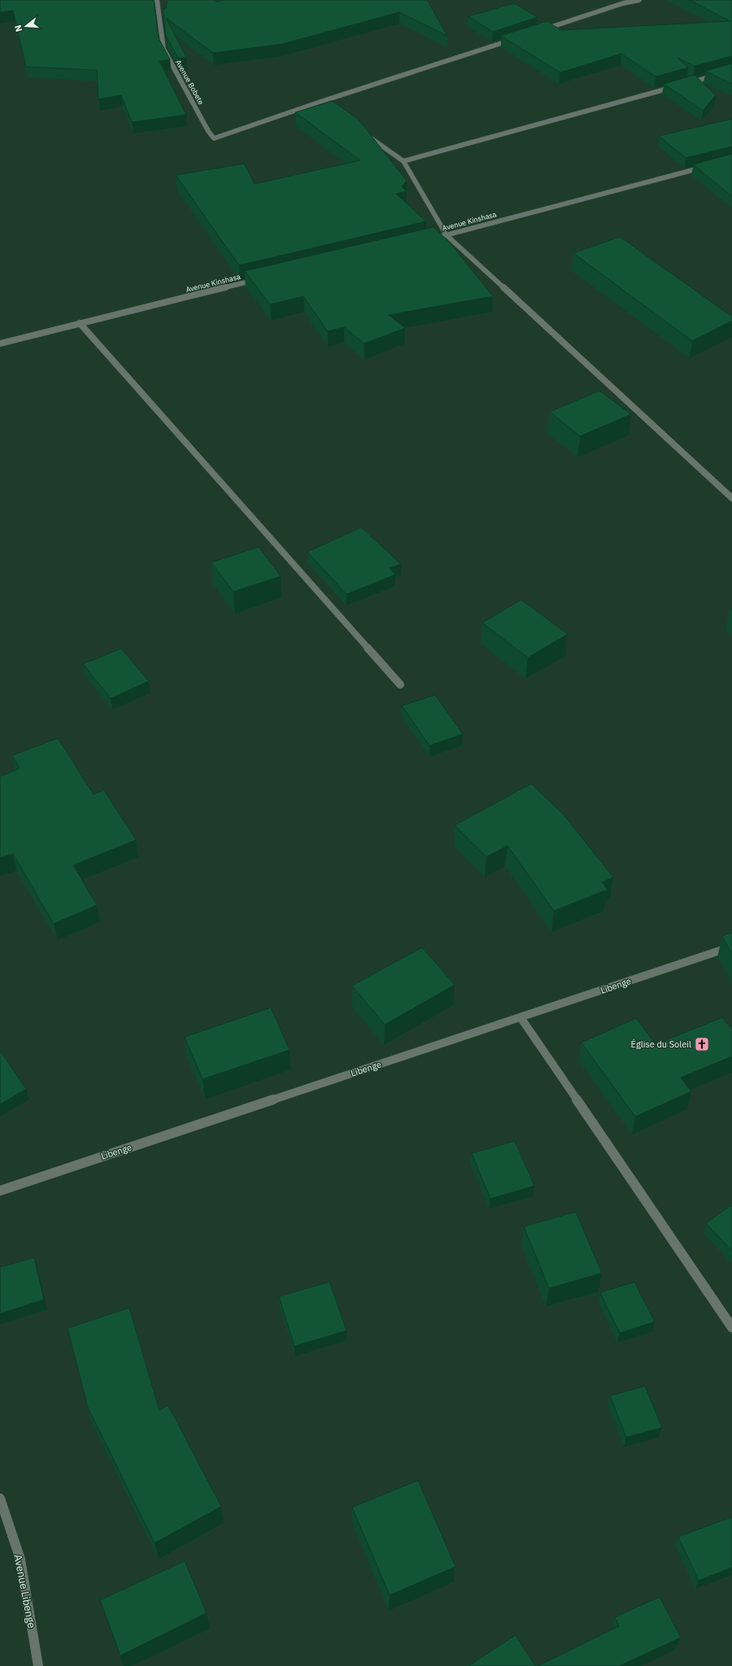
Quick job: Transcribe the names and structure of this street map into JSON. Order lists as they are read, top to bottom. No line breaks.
{"streets":{"street":["Avenue Bobete","Avenue Kinshasa","Libenge","Avenue Libenge"]},"places":{"church":["Église du Soleil"]},"north":"left"}
